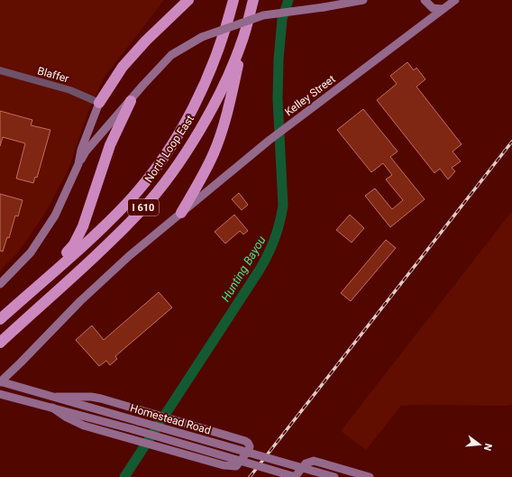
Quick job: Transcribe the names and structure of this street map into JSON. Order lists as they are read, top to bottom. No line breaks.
{"streets":{"highway":["North Loop East","I 610"],"main road":["Kelley Street","Homestead Road"],"street":["Blaffer"]},"crossings":[["Kelley Street","Homestead Road"]],"water":["Hunting Bayou"],"north":"right"}
